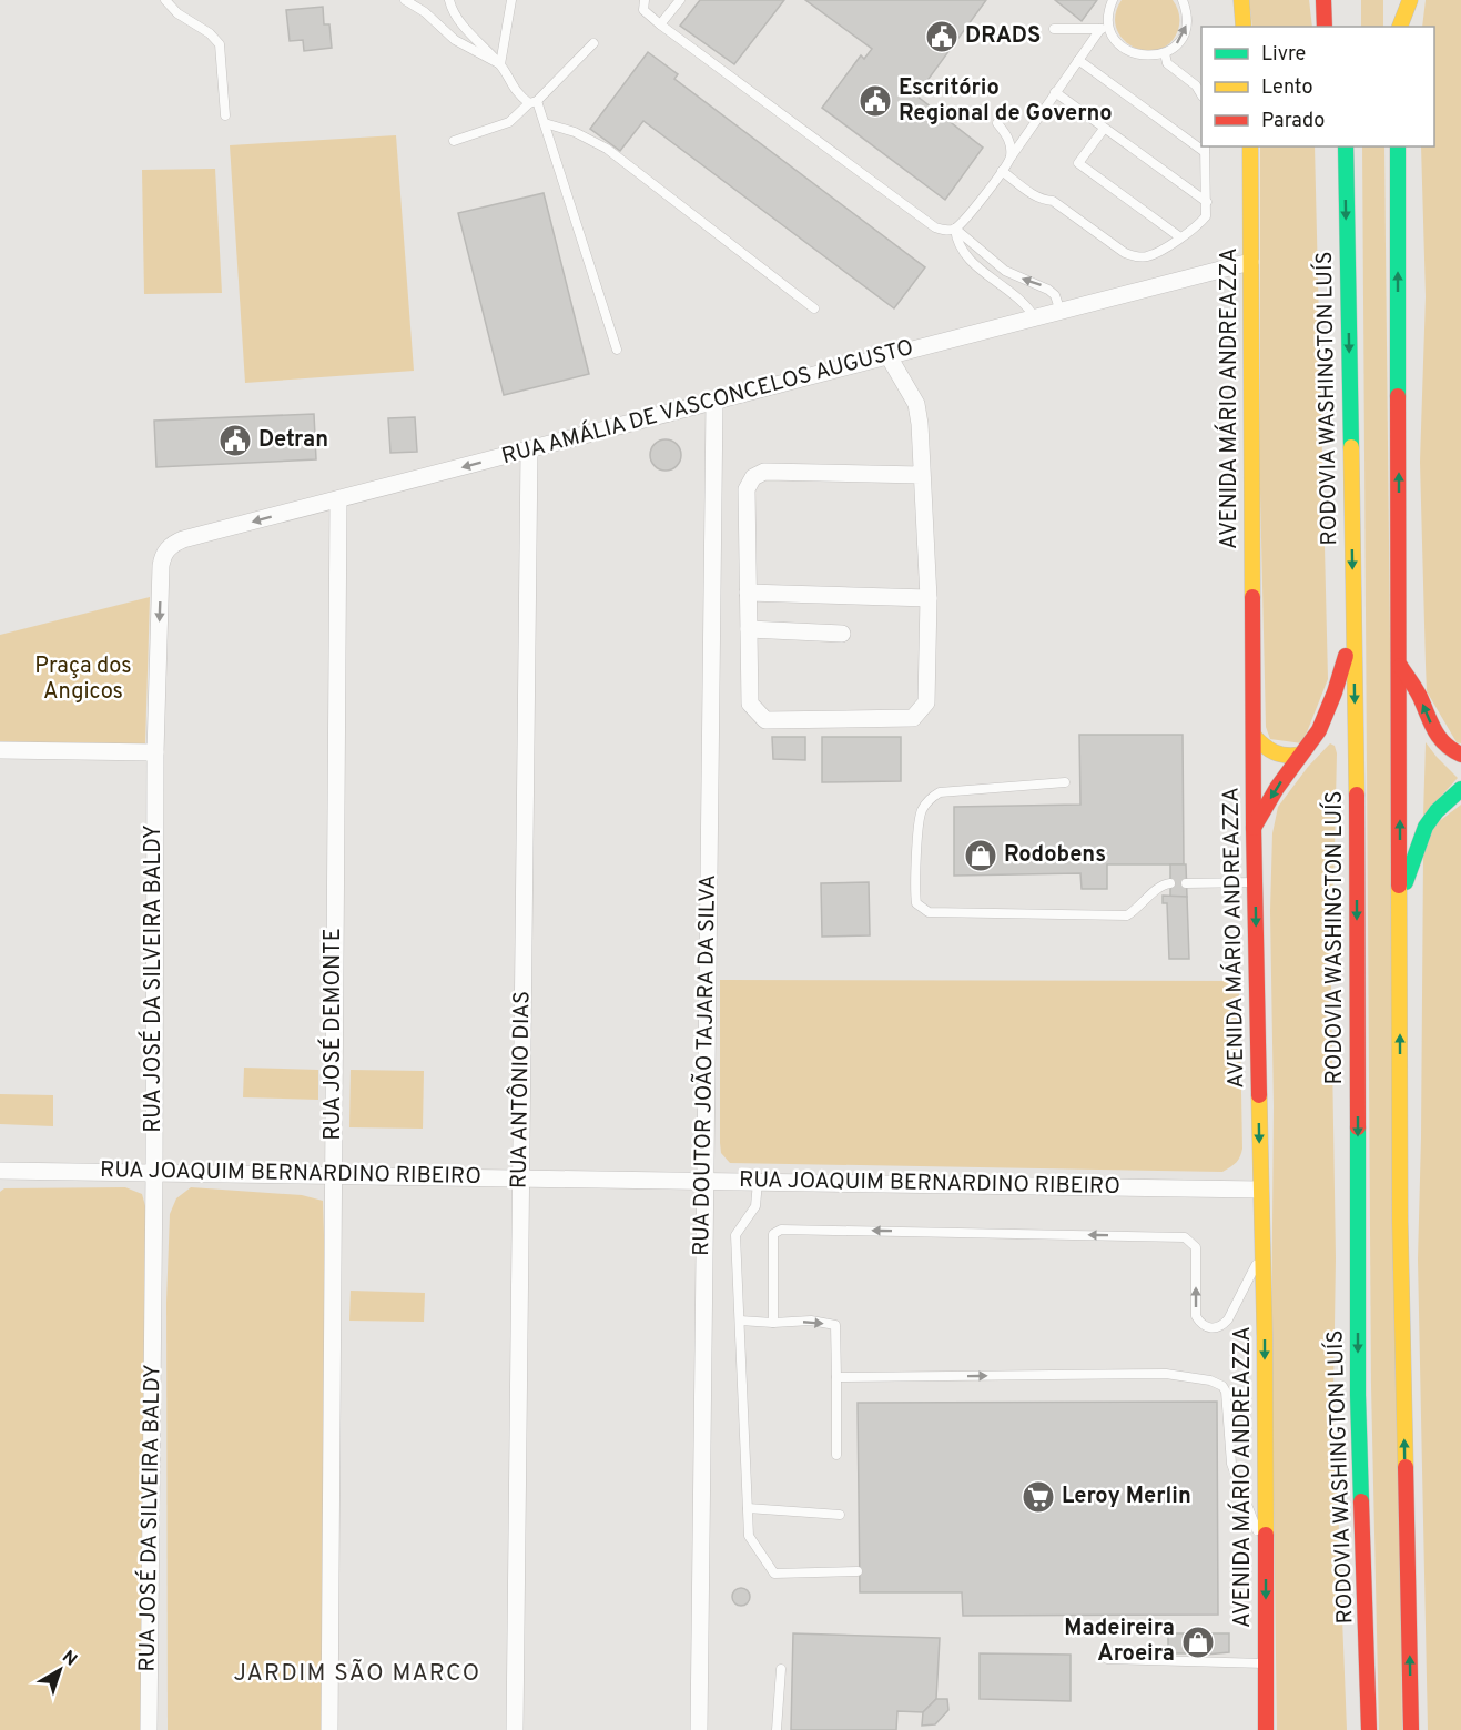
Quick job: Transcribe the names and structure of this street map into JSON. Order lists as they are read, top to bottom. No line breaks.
{"streets":{"main road":["AVENIDA MÁRIO ANDREAZZA","RODOVIA WASHINGTON LUÍS"],"street":["RUA AMÁLIA DE VASCONCELOS AUGUSTO","RUA JOSÉ DA SILVEIRA BALDY","RUA JOSÉ DEMONTE","RUA DOUTOR JOÃO TAJARA DA SILVA","RUA ANTÔNIO DIAS","RUA JOAQUIM BERNARDINO RIBEIRO"]},"crossings":[["AVENIDA MÁRIO ANDREAZZA","RUA AMÁLIA DE VASCONCELOS AUGUSTO"],["AVENIDA MÁRIO ANDREAZZA","RUA JOAQUIM BERNARDINO RIBEIRO"],["RUA AMÁLIA DE VASCONCELOS AUGUSTO","RUA JOSÉ DA SILVEIRA BALDY"],["RUA AMÁLIA DE VASCONCELOS AUGUSTO","RUA JOSÉ DEMONTE"],["RUA AMÁLIA DE VASCONCELOS AUGUSTO","RUA DOUTOR JOÃO TAJARA DA SILVA"],["RUA AMÁLIA DE VASCONCELOS AUGUSTO","RUA ANTÔNIO DIAS"],["RUA JOSÉ DA SILVEIRA BALDY","RUA JOAQUIM BERNARDINO RIBEIRO"],["RUA JOSÉ DEMONTE","RUA JOAQUIM BERNARDINO RIBEIRO"],["RUA DOUTOR JOÃO TAJARA DA SILVA","RUA JOAQUIM BERNARDINO RIBEIRO"],["RUA ANTÔNIO DIAS","RUA JOAQUIM BERNARDINO RIBEIRO"]],"one_way":["AVENIDA MÁRIO ANDREAZZA"],"districts":["JARDIM SÃO MARCO"],"parks":["Praça dos Angicos"],"places":{"public building":["DRADS","Escritório Regional de Governo","Detran"],"shop":["Rodobens","Madeireira Aroeira"],"supermarket":["Leroy Merlin"]},"legend":["Livre","Lento","Parado"],"north":"top right"}
